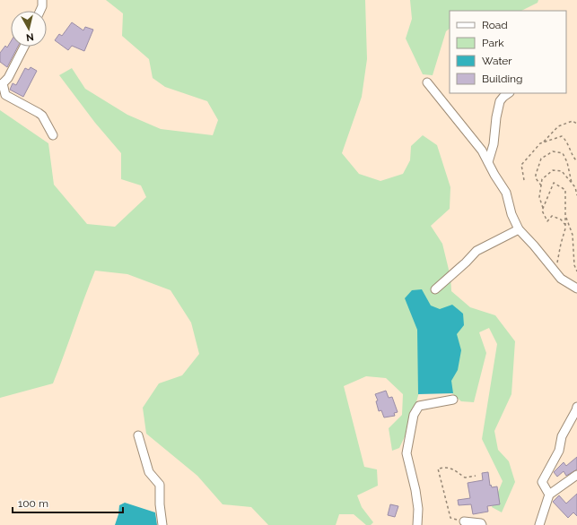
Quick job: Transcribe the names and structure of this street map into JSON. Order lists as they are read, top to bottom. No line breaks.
{"legend":["Road","Park","Water","Building"],"scale_bar":"100 m","north":"bottom"}
